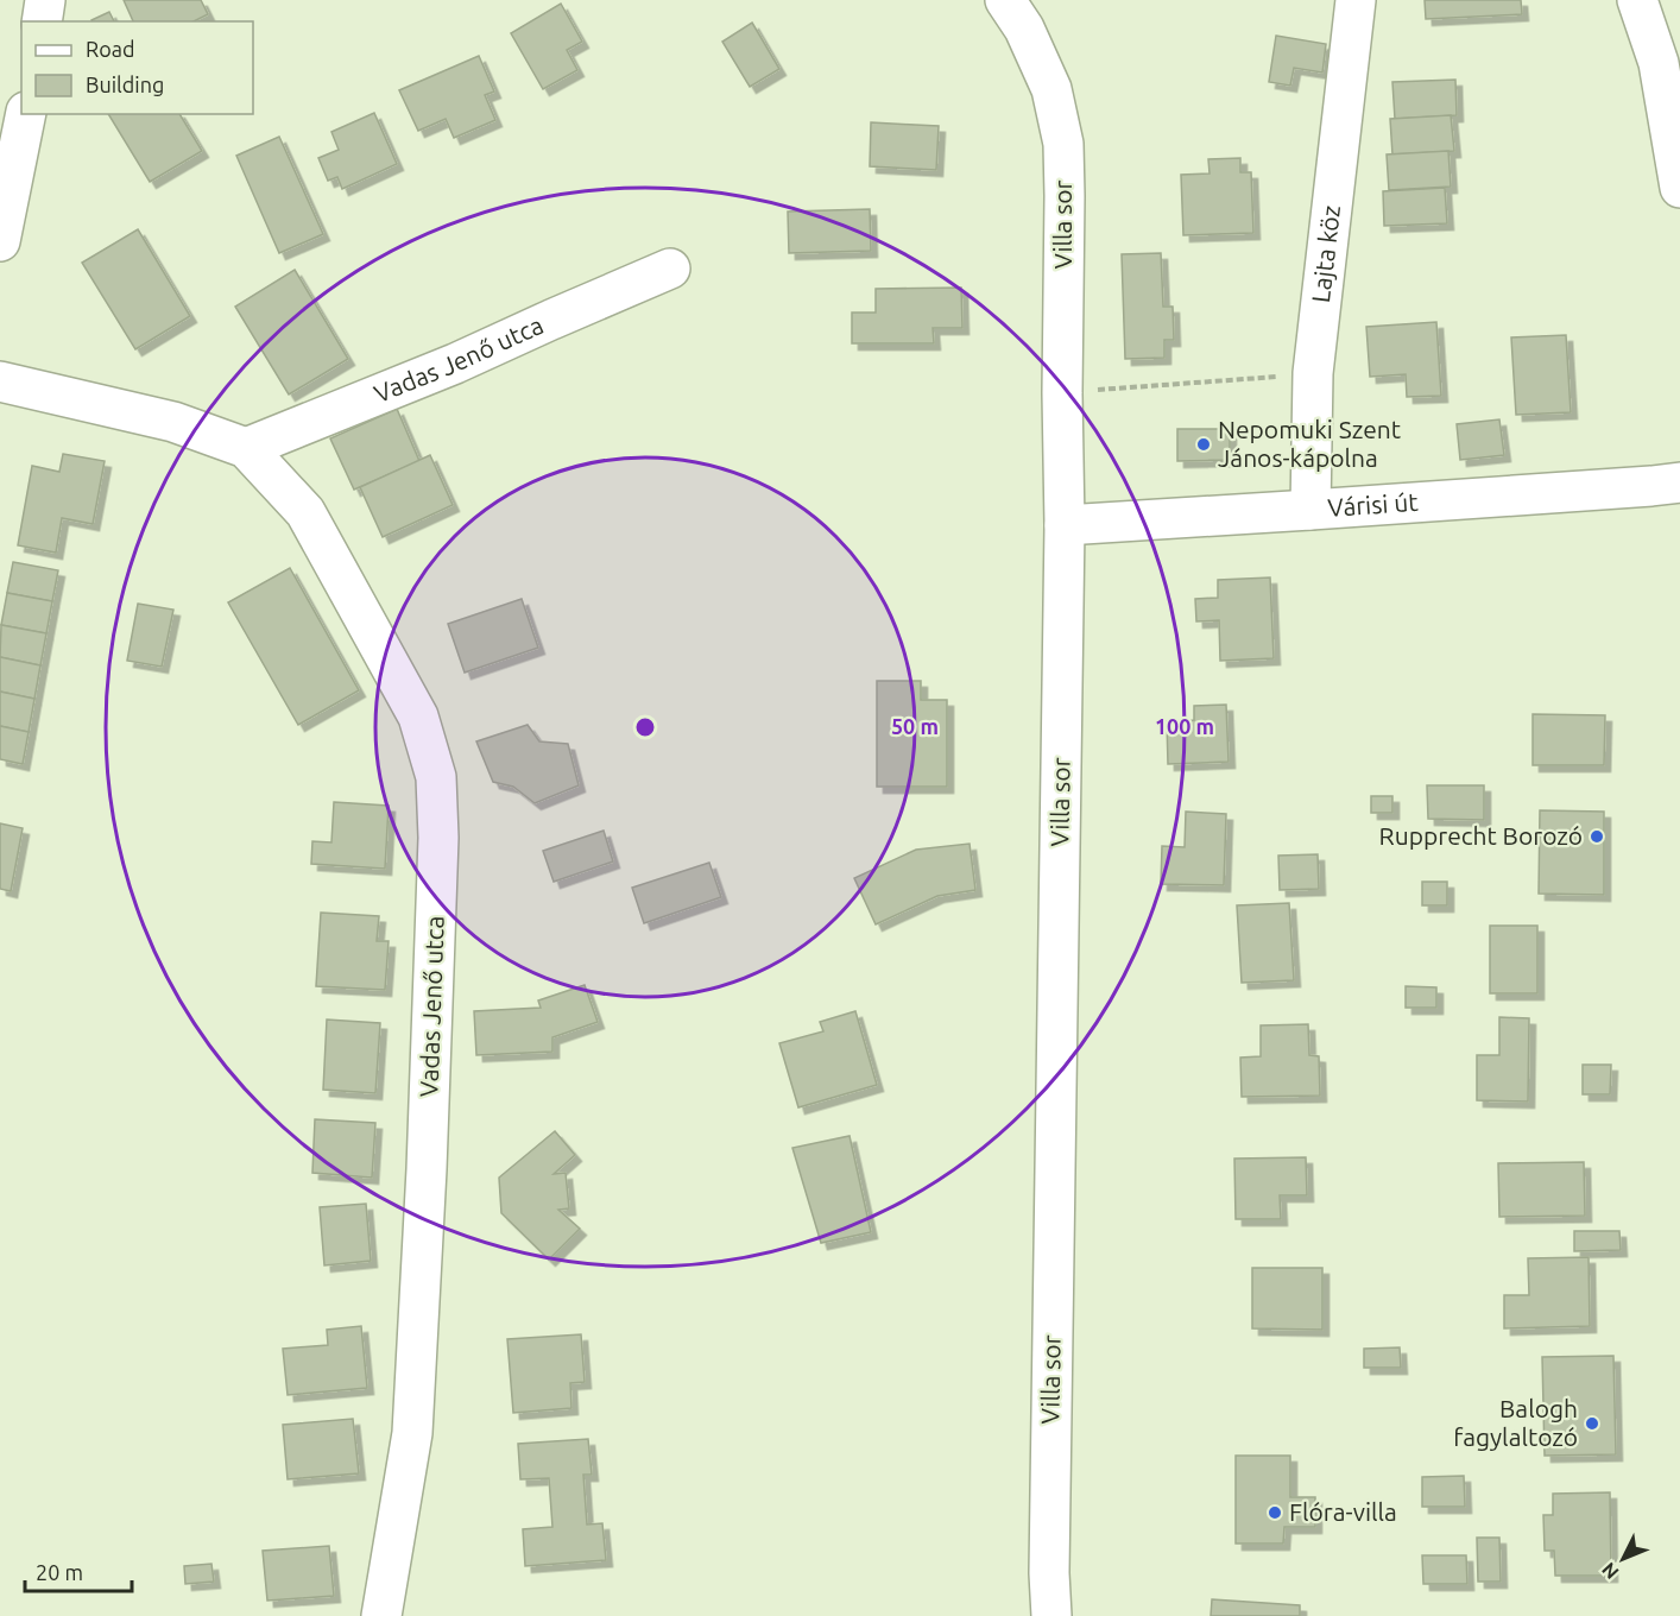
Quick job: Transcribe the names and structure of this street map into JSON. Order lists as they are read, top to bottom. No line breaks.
{"streets":{"street":["Villa sor","Lajta köz","Vadas Jenő utca","Várisi út"]},"crossings":[["Villa sor","Várisi út"],["Lajta köz","Várisi út"]],"places":["Nepomuki Szent János-kápolna","Rupprecht Borozó","Balogh fagylaltozó","Flóra-villa"],"legend":["Road","Building"],"scale_bar":"20 m","north":"bottom left","rings":["50 m","100 m"]}
